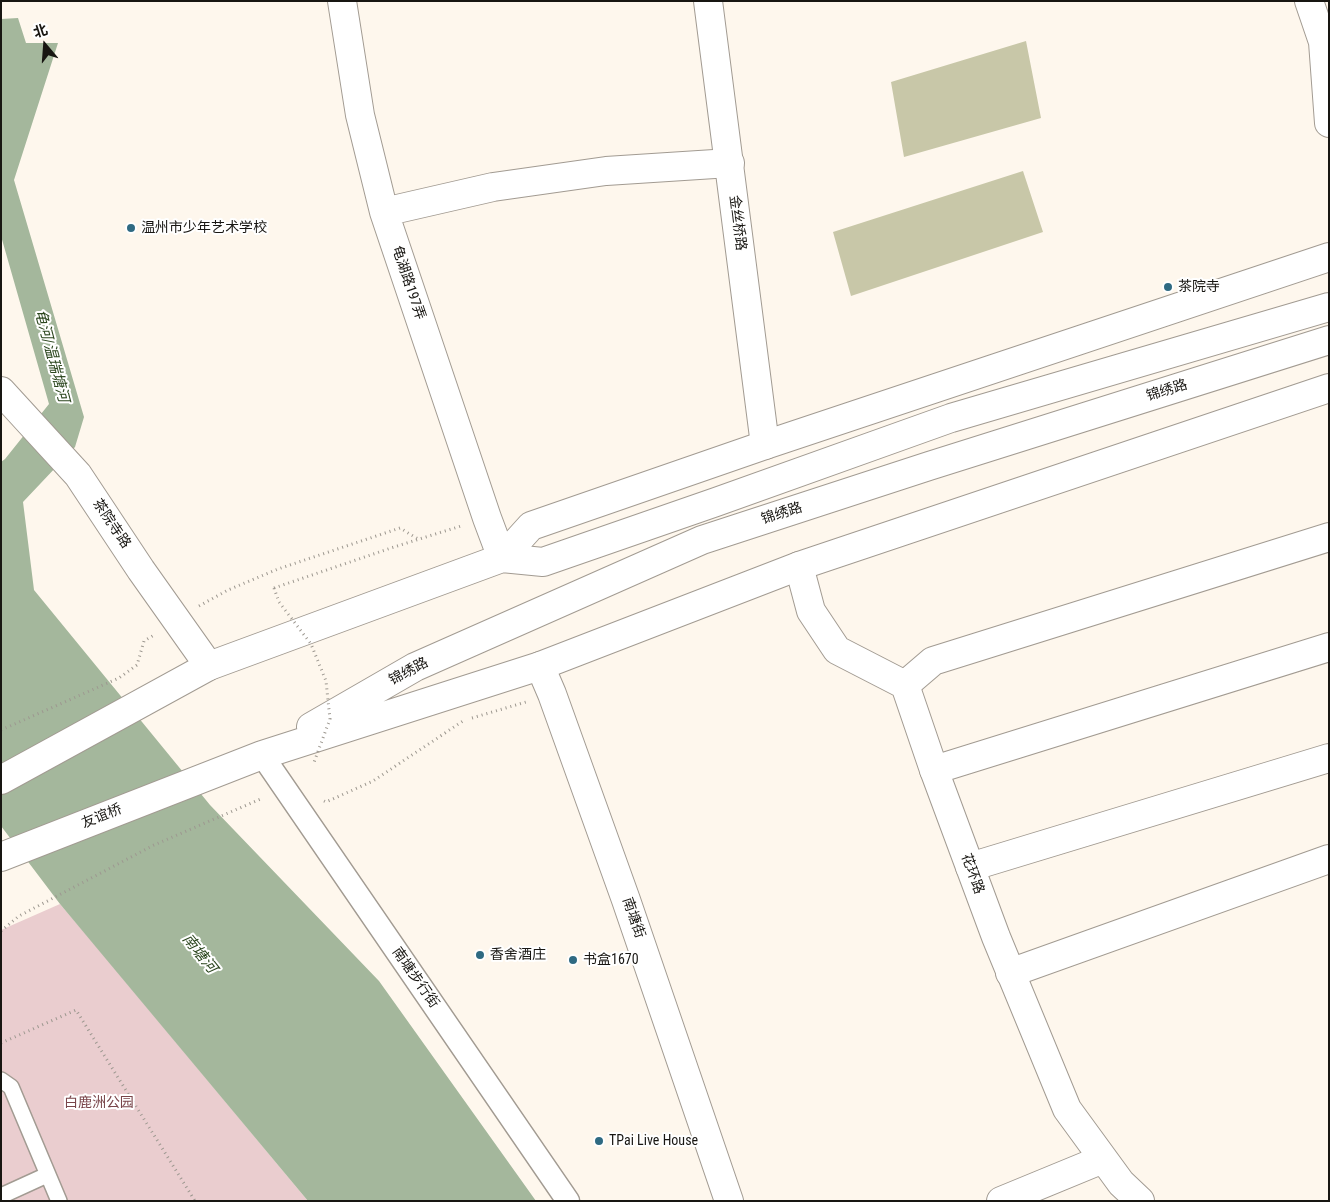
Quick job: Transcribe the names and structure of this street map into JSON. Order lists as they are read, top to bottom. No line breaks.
{"streets":{"street":["金丝桥路","龟湖路197弄","锦绣路","茶院寺路","友谊桥","花环路","南塘街","南塘步行街"]},"crossings":[["锦绣路","友谊桥"],["锦绣路","南塘街"],["锦绣路","南塘步行街"]],"water":["龟河/温瑞塘河","南塘河"],"parks":["白鹿洲公园"],"places":["温州市少年艺术学校","茶院寺","香舍酒庄","书盒1670","TPai Live House"],"north":"top"}
